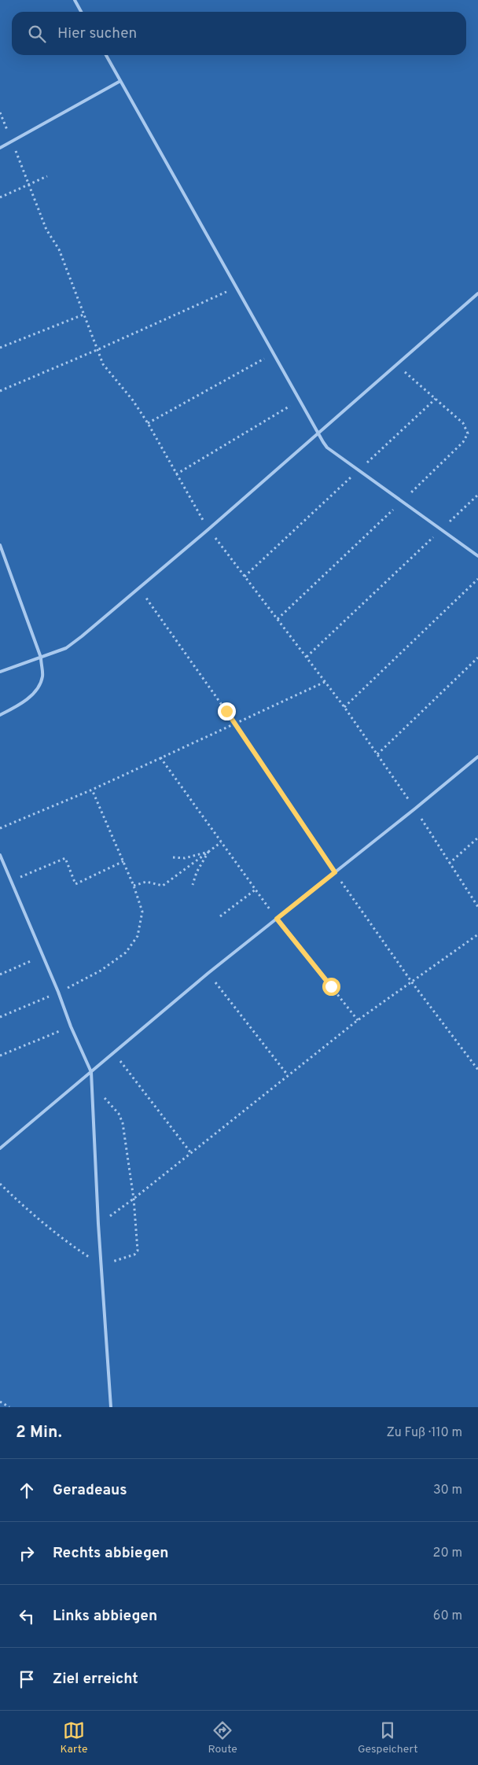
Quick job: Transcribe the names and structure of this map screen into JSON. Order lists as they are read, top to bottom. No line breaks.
{"page":{"search":"Hier suchen","heading":["2 Min.","Zu Fuß · 110 m"],"list":[["Geradeaus","30 m"],["Rechts abbiegen","20 m"],["Links abbiegen","60 m"],"Ziel erreicht"],"nav":["Karte","Route","Gespeichert"]}}
